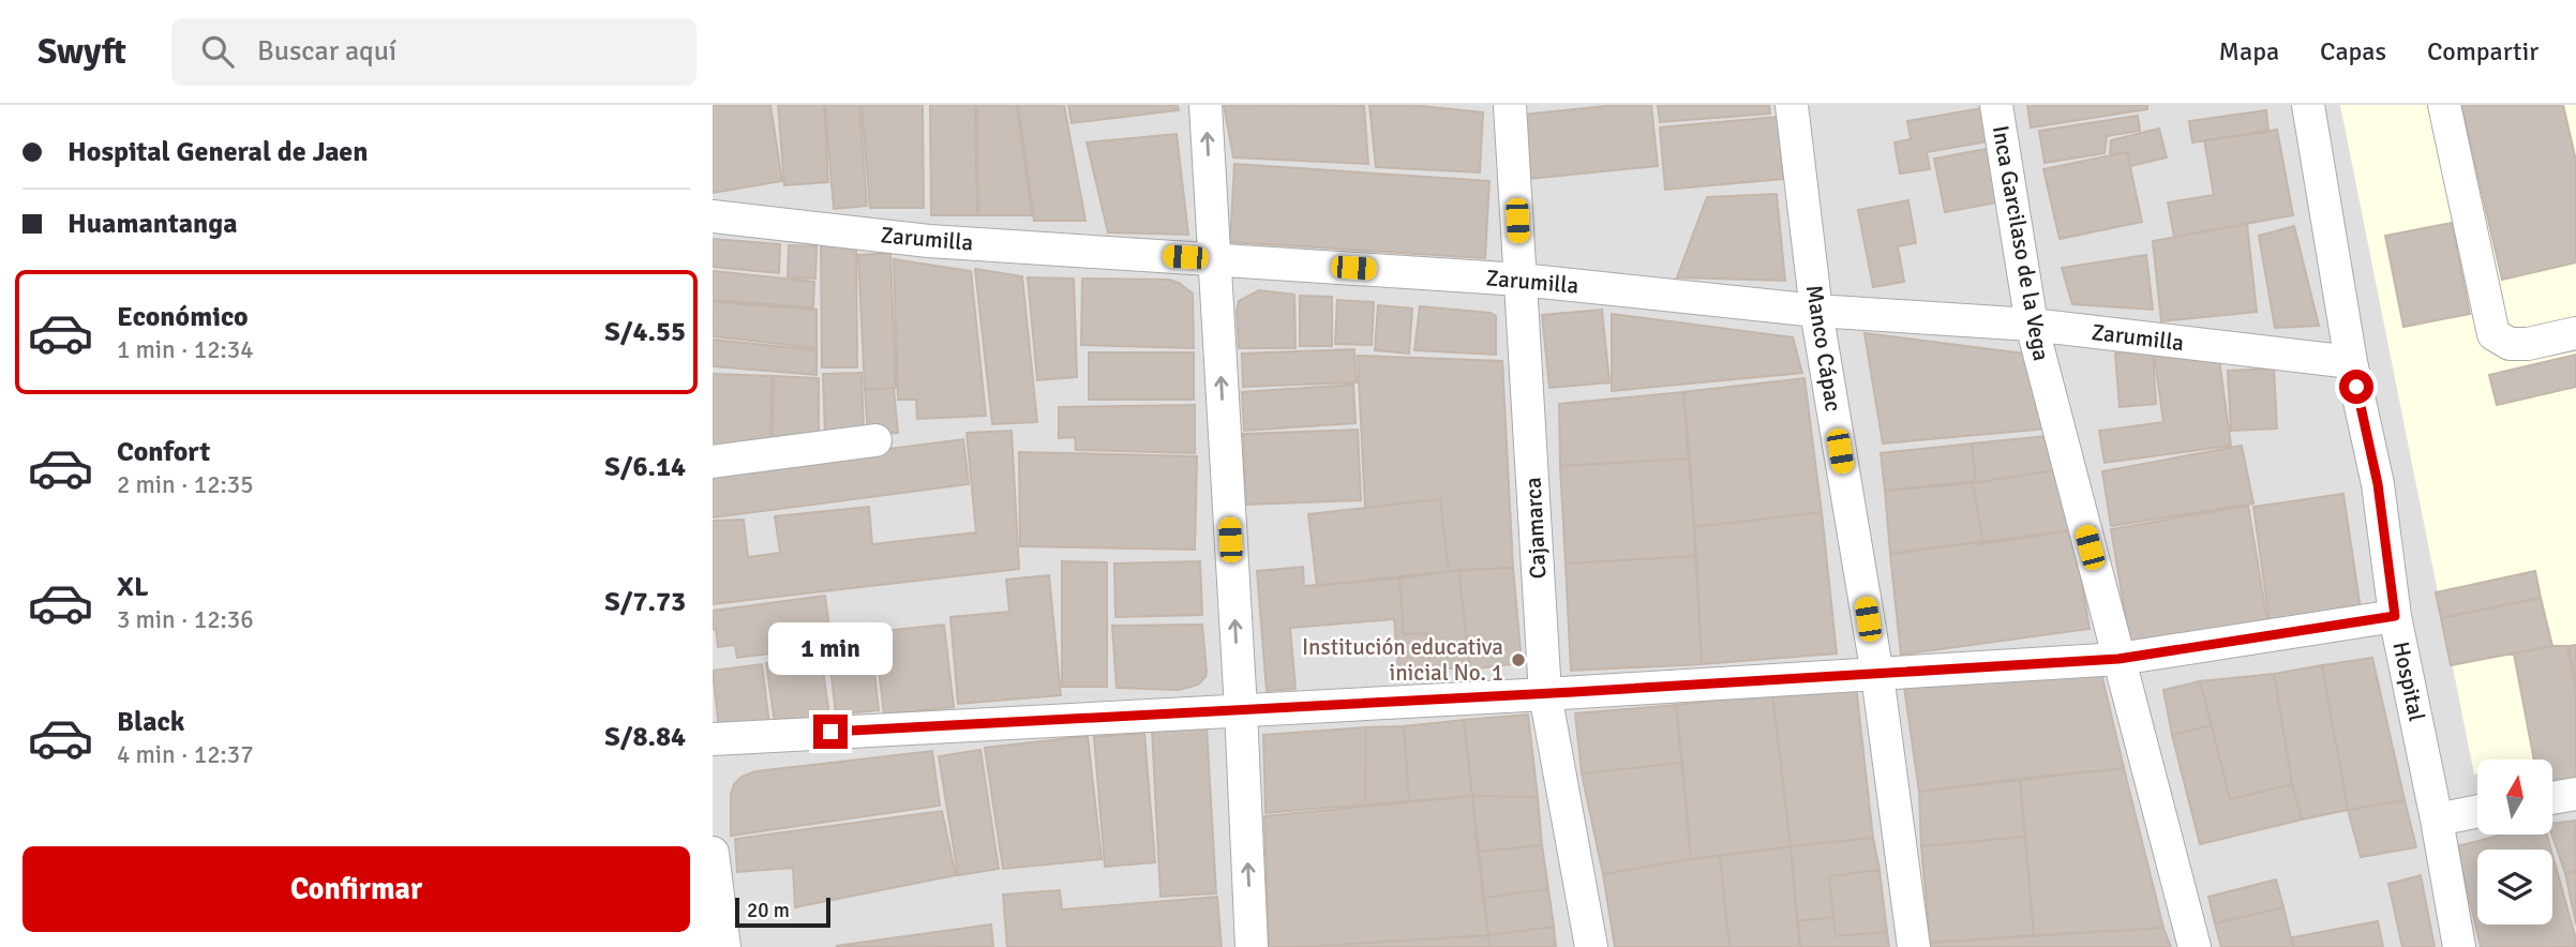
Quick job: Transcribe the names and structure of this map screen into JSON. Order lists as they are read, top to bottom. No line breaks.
{"streets":{"street":["Zarumilla","Inca Garcilaso de la Vega","Manco Cápac","Cajamarca","Hospital"]},"crossings":[["Zarumilla","Inca Garcilaso de la Vega"],["Zarumilla","Manco Cápac"],["Zarumilla","Cajamarca"],["Zarumilla","Hospital"]],"places":["Institución educativa inicial No. 1"],"scale_bar":"20 m","north":"top","page":{"header":"Swyft","search":"Buscar aquí","nav":["Mapa","Capas","Compartir"],"banner":["Hospital General de Jaen","Huamantanga"],"list":[{"name":"Económico","note":"1 min · 12:34","value":"S/4.55"},{"name":"Confort","note":"2 min · 12:35","value":"S/6.14"},{"name":"XL","note":"3 min · 12:36","value":"S/7.73"},{"name":"Black","note":"4 min · 12:37","value":"S/8.84"}],"bubble":"1 min","buttons":"Confirmar","scale":"20 m"}}
